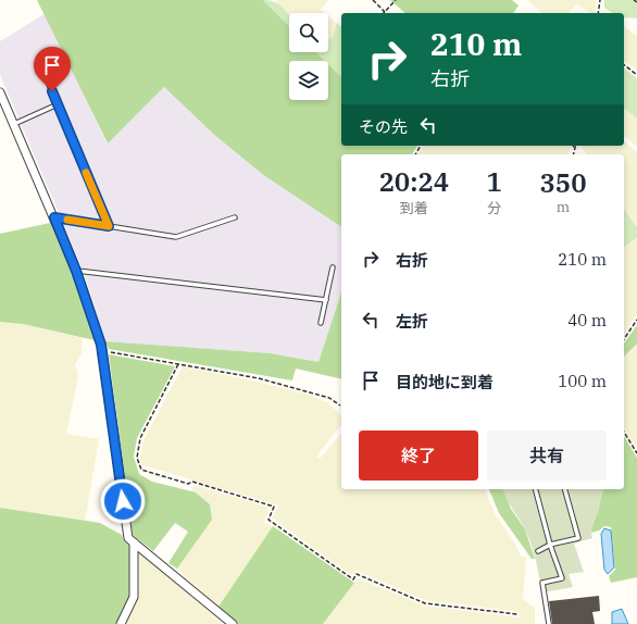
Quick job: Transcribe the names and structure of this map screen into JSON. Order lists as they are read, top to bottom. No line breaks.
{"page":{"turn":["210 m","右折"],"then":"その先","eta":["20:24","到着","1","分","350","m"],"list":[{"name":"右折","value":"210 m"},{"name":"左折","value":"40 m"},{"name":"目的地に到着","value":"100 m"}],"buttons":["終了","共有"]}}
